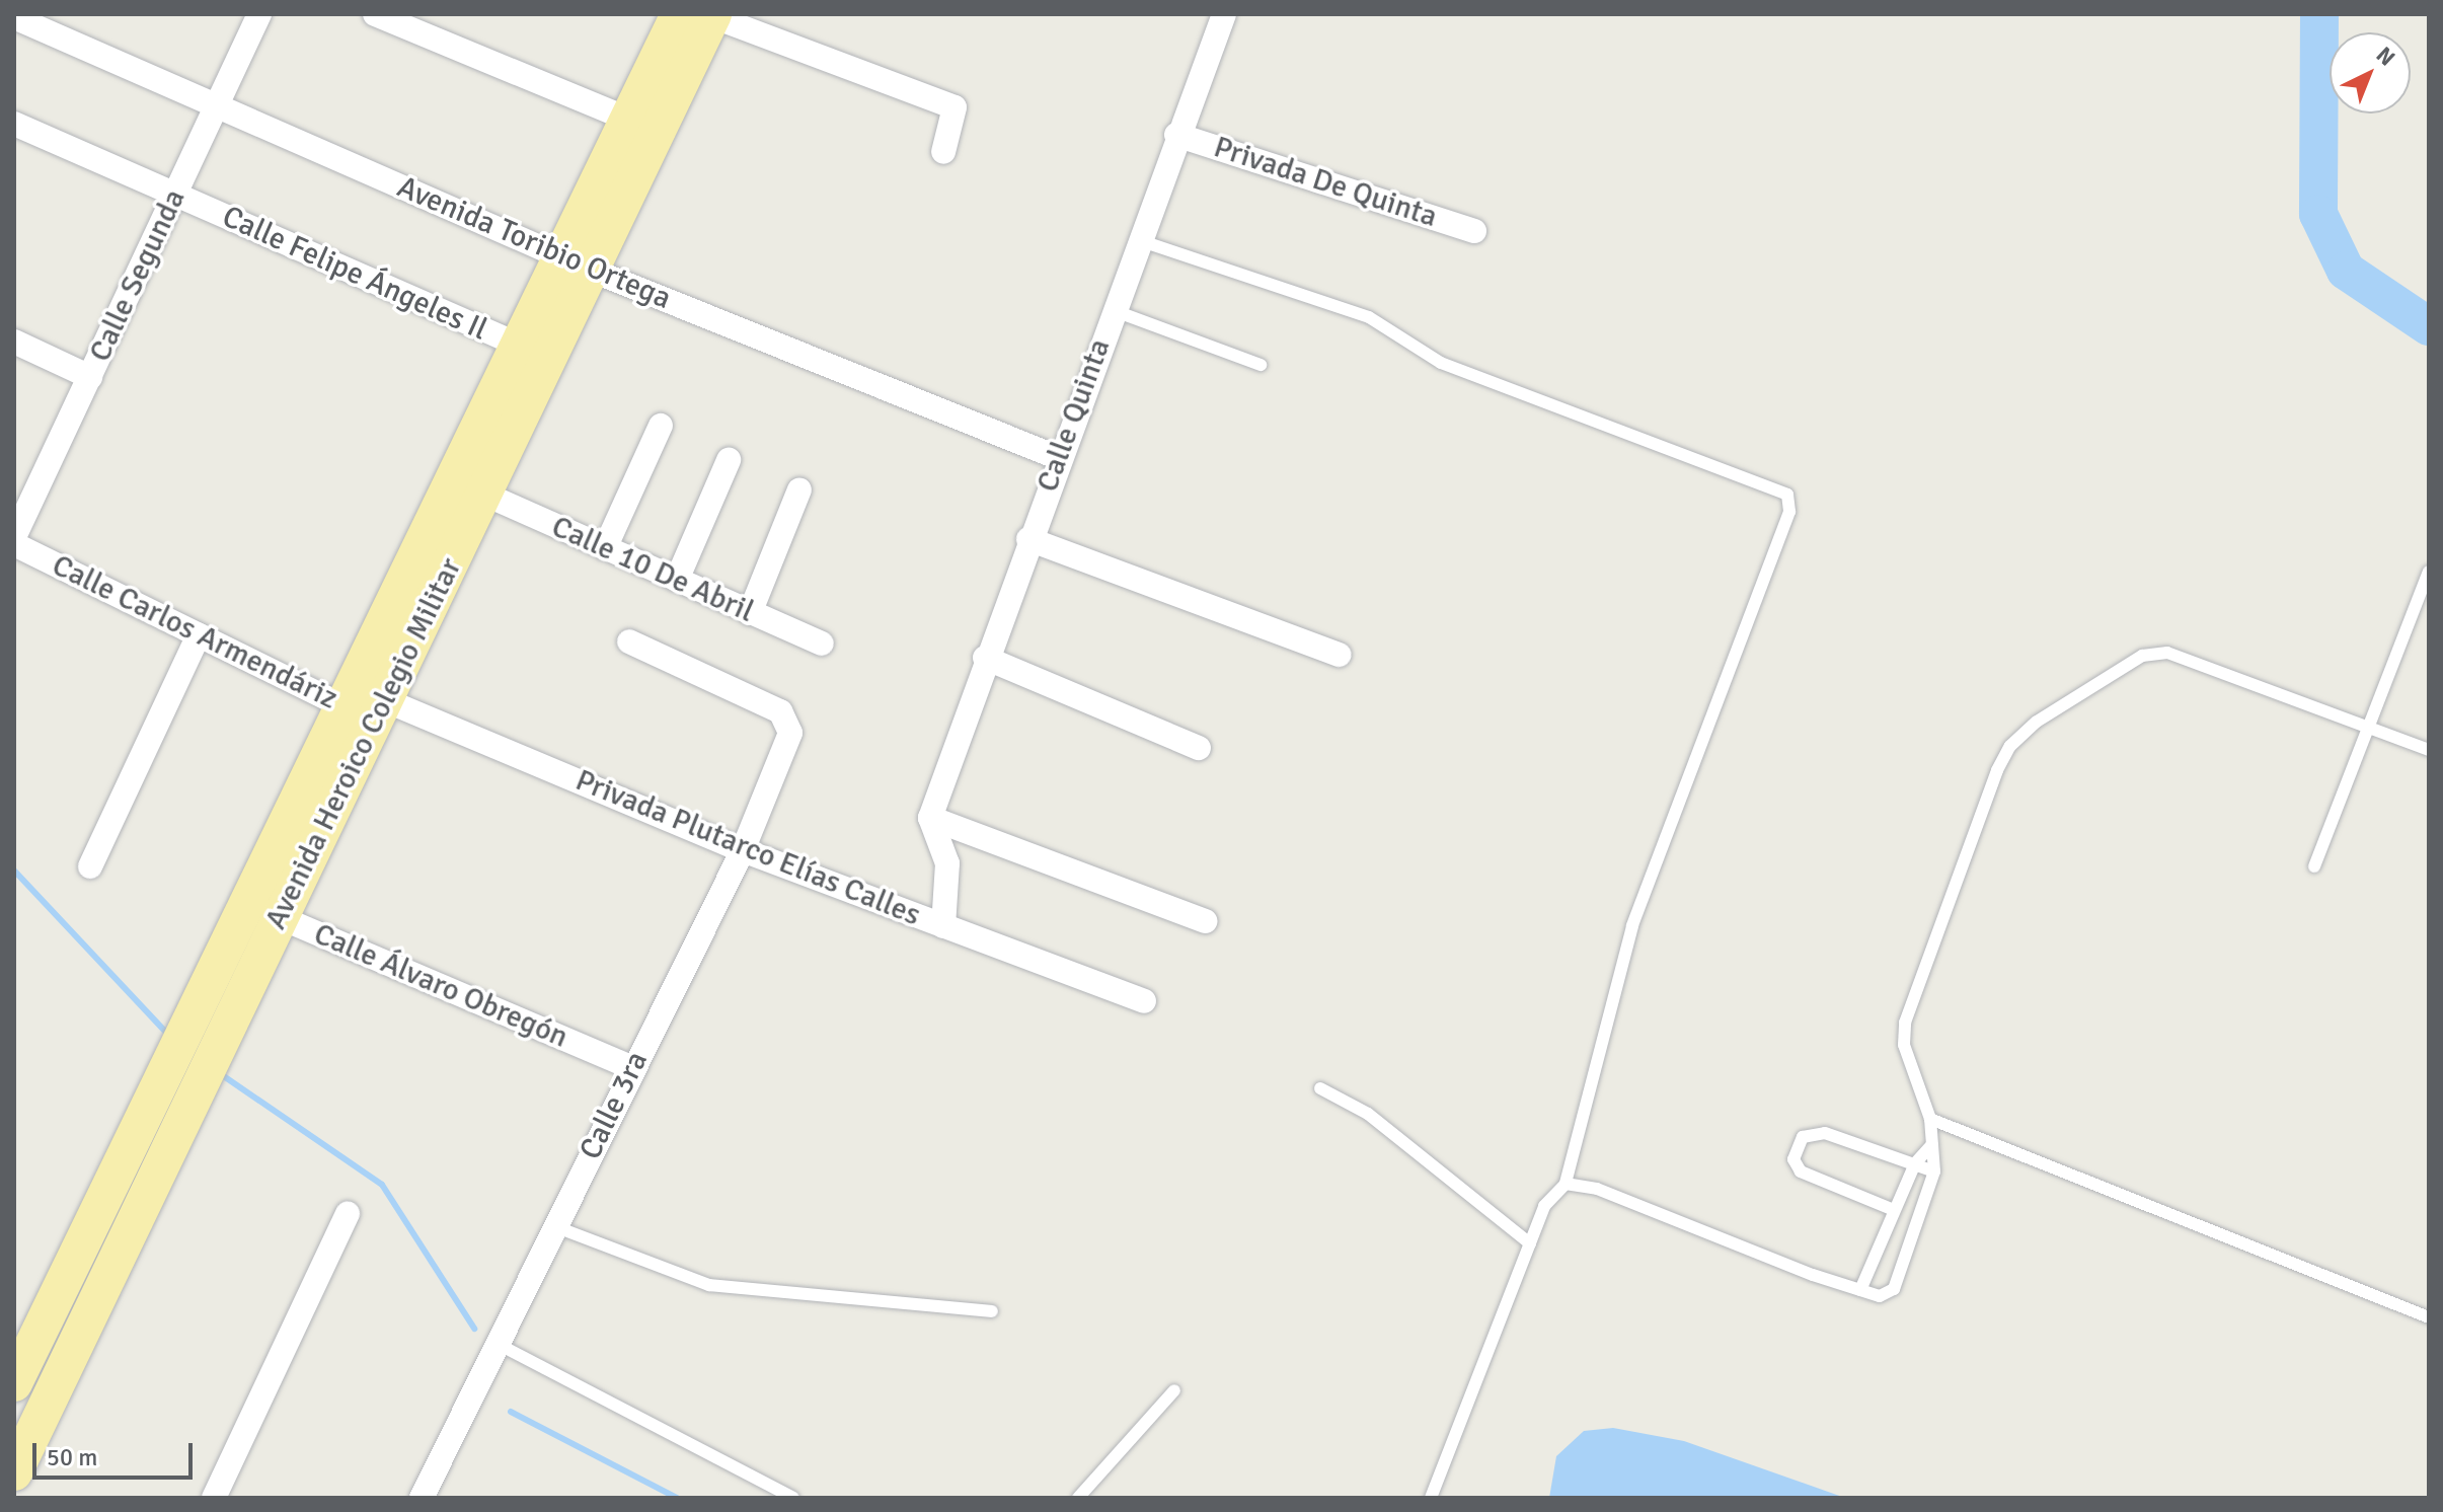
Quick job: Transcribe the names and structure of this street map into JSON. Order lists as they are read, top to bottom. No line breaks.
{"streets":{"main road":["Avenida Heroico Colegio Militar"],"street":["Privada De Quinta","Avenida Toribio Ortega","Calle Felipe Ángeles Il","Calle Segunda","Calle Quinta","Calle 10 De Abril","Calle Carlos Armendáriz","Privada Plutarco Elías Calles","Calle Álvaro Obregón","Calle 3ra"]},"crossings":[["Privada De Quinta","Calle Quinta"],["Avenida Toribio Ortega","Calle Segunda"],["Avenida Toribio Ortega","Calle Quinta"],["Avenida Toribio Ortega","Avenida Heroico Colegio Militar"],["Calle Felipe Ángeles Il","Calle Segunda"],["Calle Felipe Ángeles Il","Avenida Heroico Colegio Militar"],["Calle 10 De Abril","Avenida Heroico Colegio Militar"],["Calle Carlos Armendáriz","Avenida Heroico Colegio Militar"],["Calle Carlos Armendáriz","Privada Plutarco Elías Calles"],["Avenida Heroico Colegio Militar","Privada Plutarco Elías Calles"],["Avenida Heroico Colegio Militar","Calle Álvaro Obregón"],["Privada Plutarco Elías Calles","Calle 3ra"],["Calle Álvaro Obregón","Calle 3ra"]],"scale_bar":"50 m","north":"top right"}
